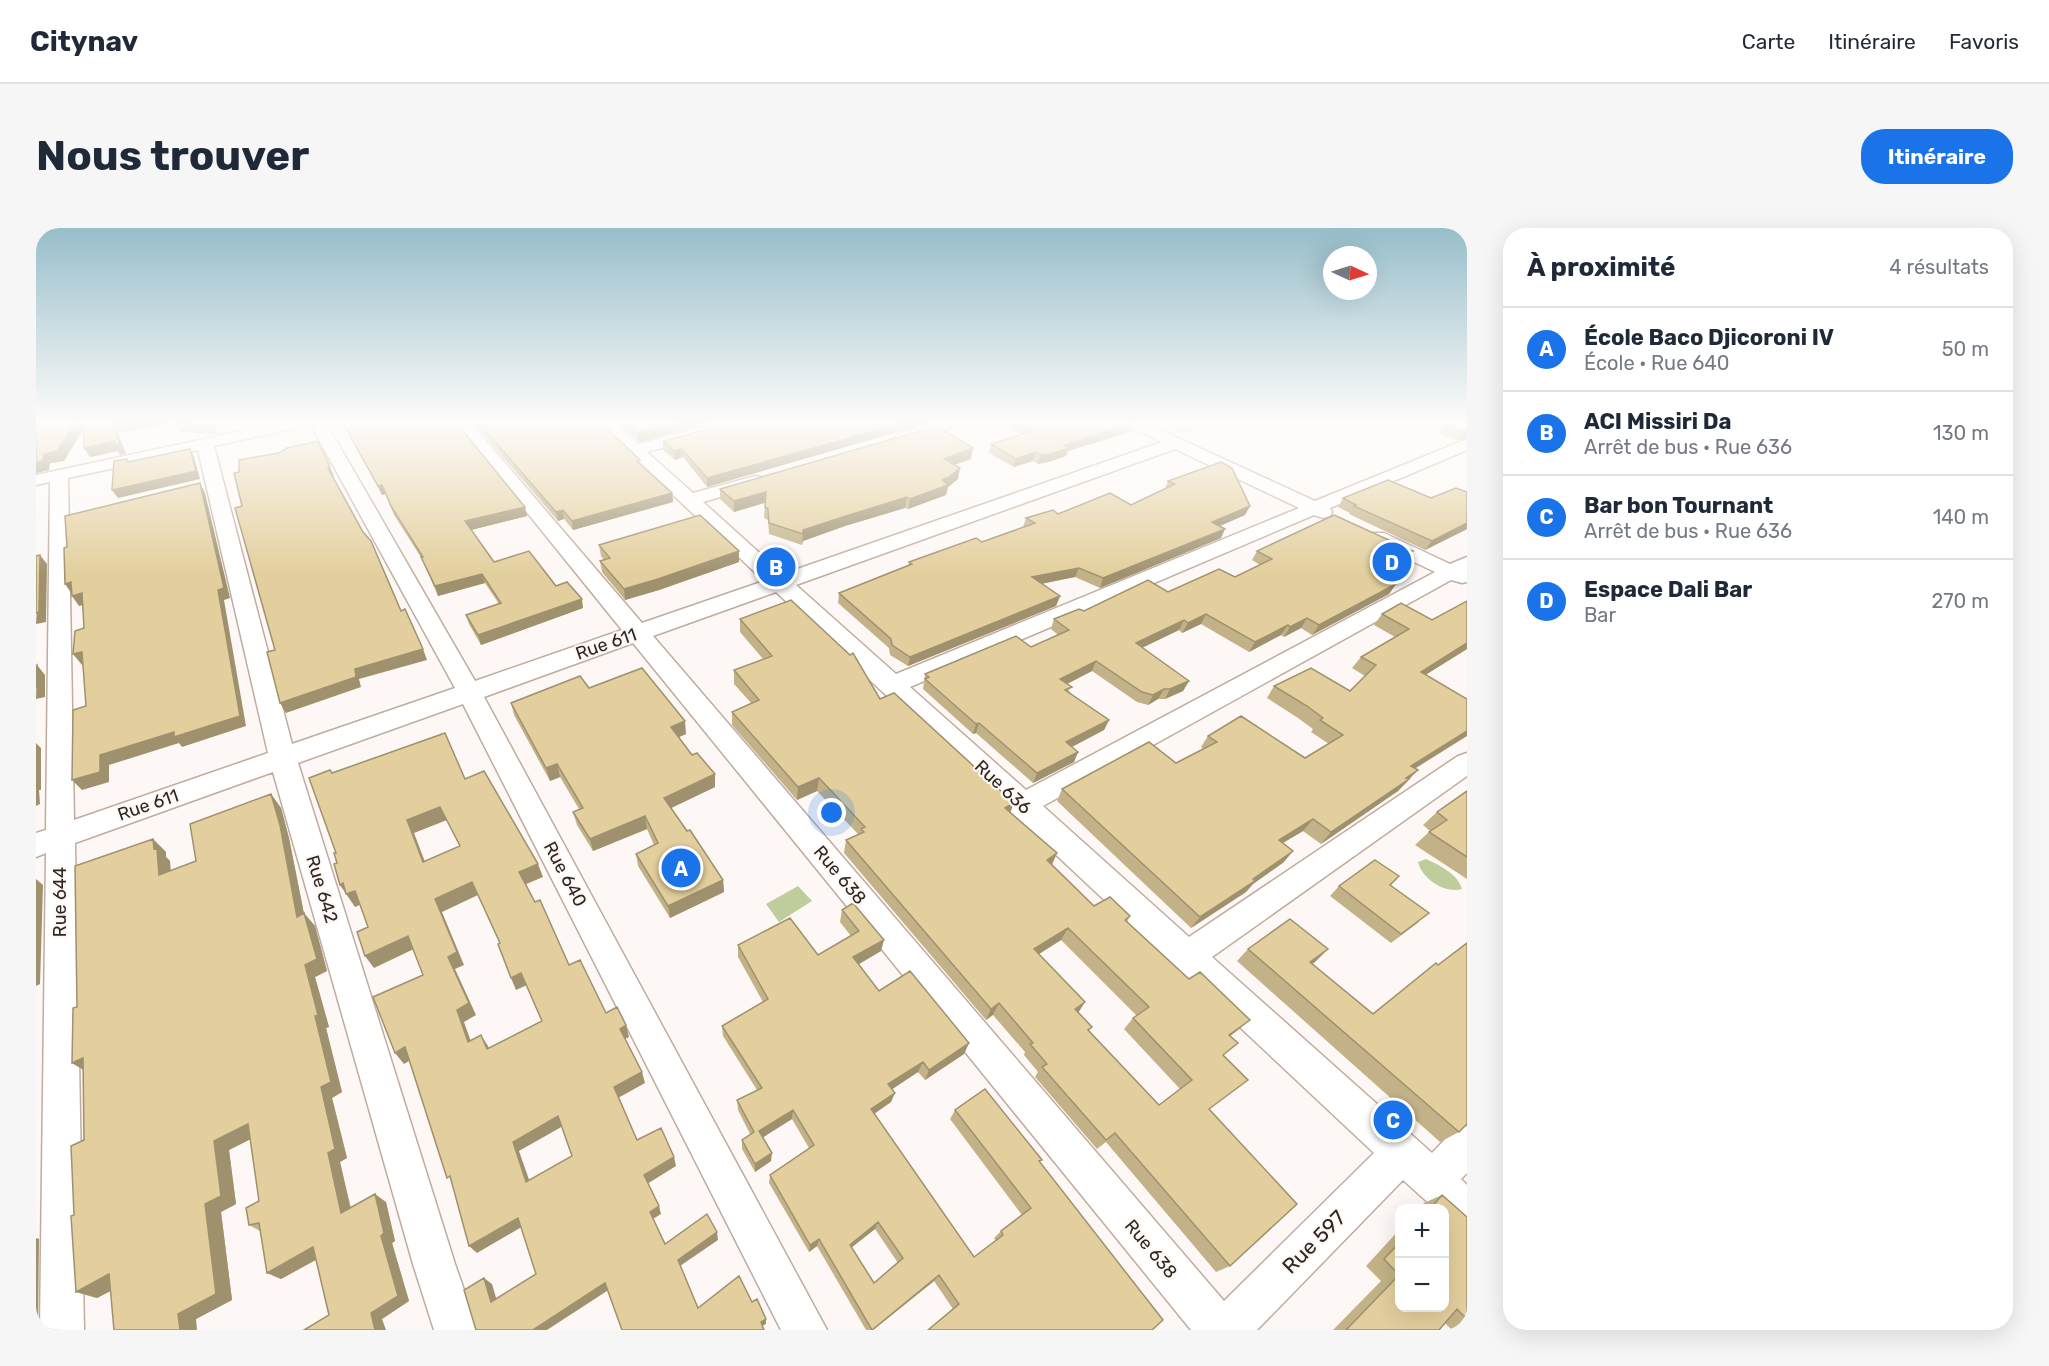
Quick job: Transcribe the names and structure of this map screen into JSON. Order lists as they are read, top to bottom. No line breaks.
{"streets":{"street":["Rue 611","Rue 636","Rue 640","Rue 638","Rue 642","Rue 644","Rue 597"]},"crossings":[["Rue 611","Rue 636"],["Rue 611","Rue 640"],["Rue 611","Rue 638"],["Rue 611","Rue 642"],["Rue 611","Rue 644"],["Rue 636","Rue 597"]],"north":"right","page":{"header":"Citynav","nav":["Carte","Itinéraire","Favoris"],"buttons":"Itinéraire","title":"Nous trouver","heading":["À proximité","4 résultats"],"list":[{"mark":"A","name":"École Baco Djicoroni IV","note":"École · Rue 640","value":"50 m"},{"mark":"B","name":"ACI Missiri Da","note":"Arrêt de bus · Rue 636","value":"130 m"},{"mark":"C","name":"Bar bon Tournant","note":"Arrêt de bus · Rue 636","value":"140 m"},{"mark":"D","name":"Espace Dali Bar","note":"Bar","value":"270 m"}],"pins":["D","B","A","C"],"map_buttons":["+","−"]}}
